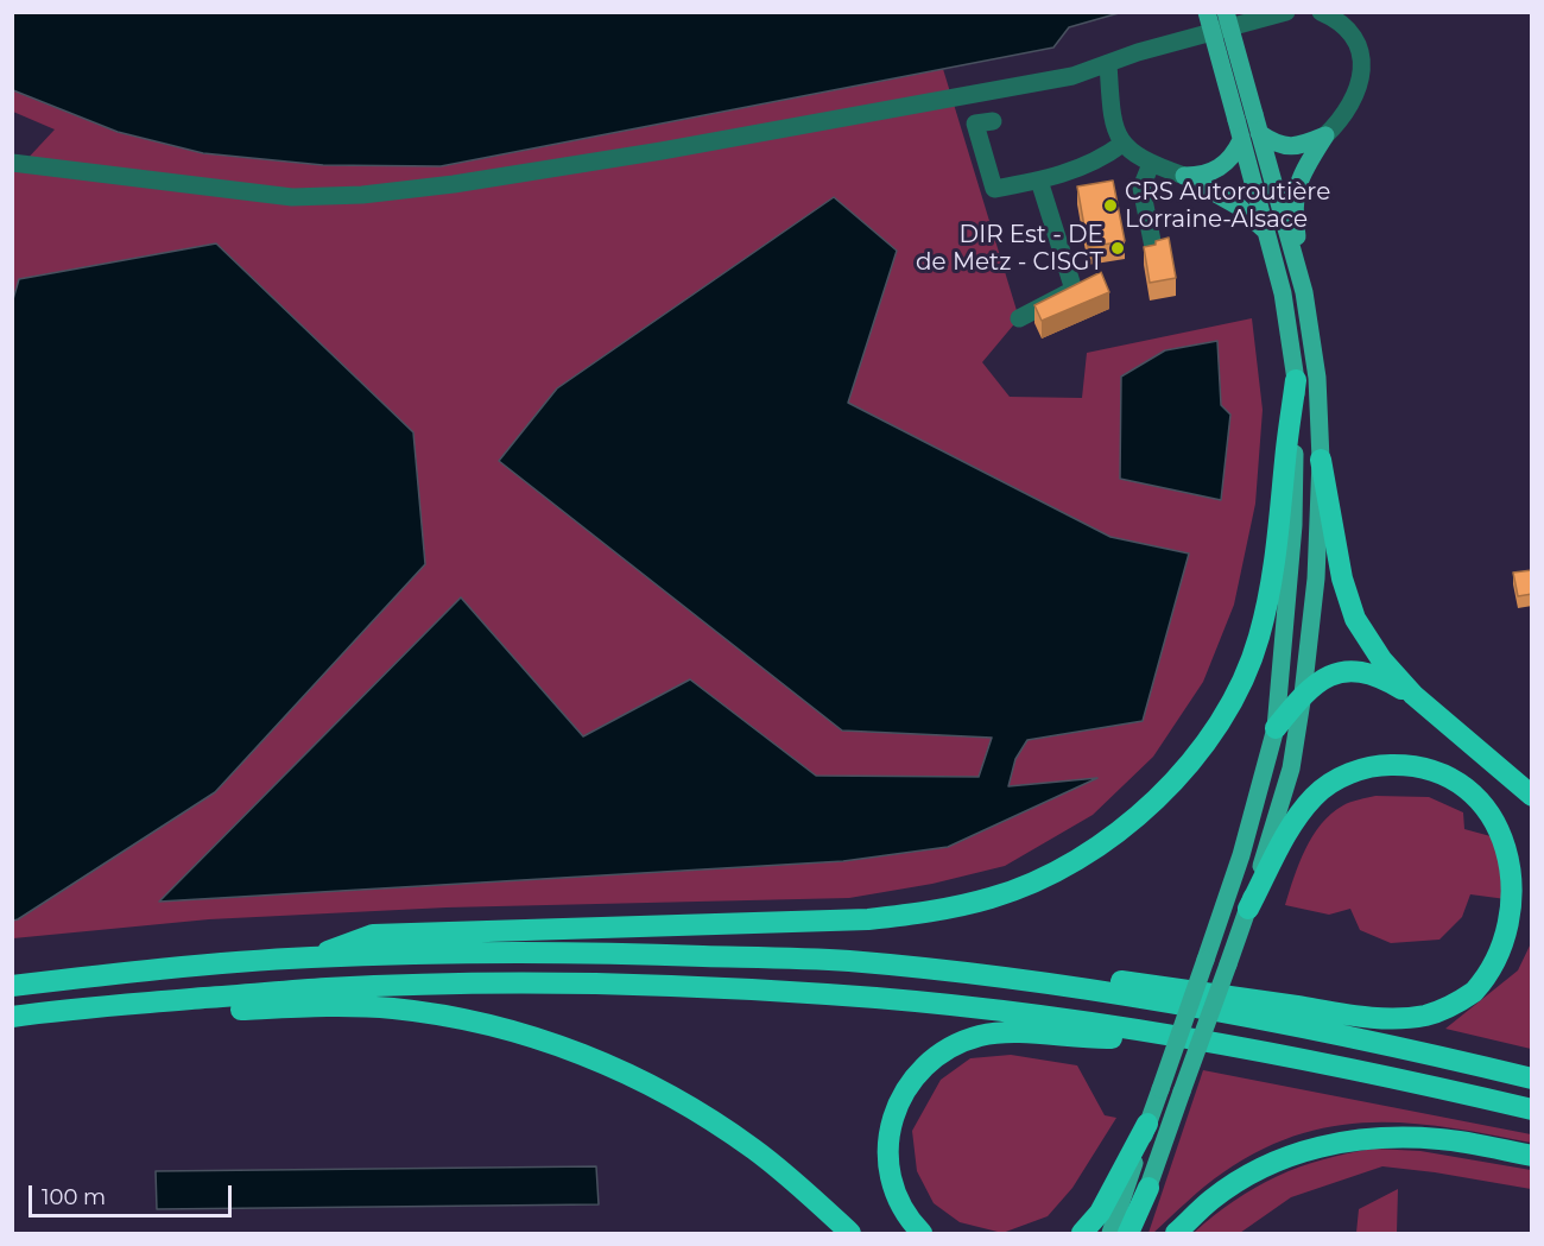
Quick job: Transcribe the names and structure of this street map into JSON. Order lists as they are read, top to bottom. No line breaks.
{"places":["CRS Autoroutière Lorraine-Alsace","DIR Est - DE de Metz - CISGT"],"scale_bar":"100 m"}
